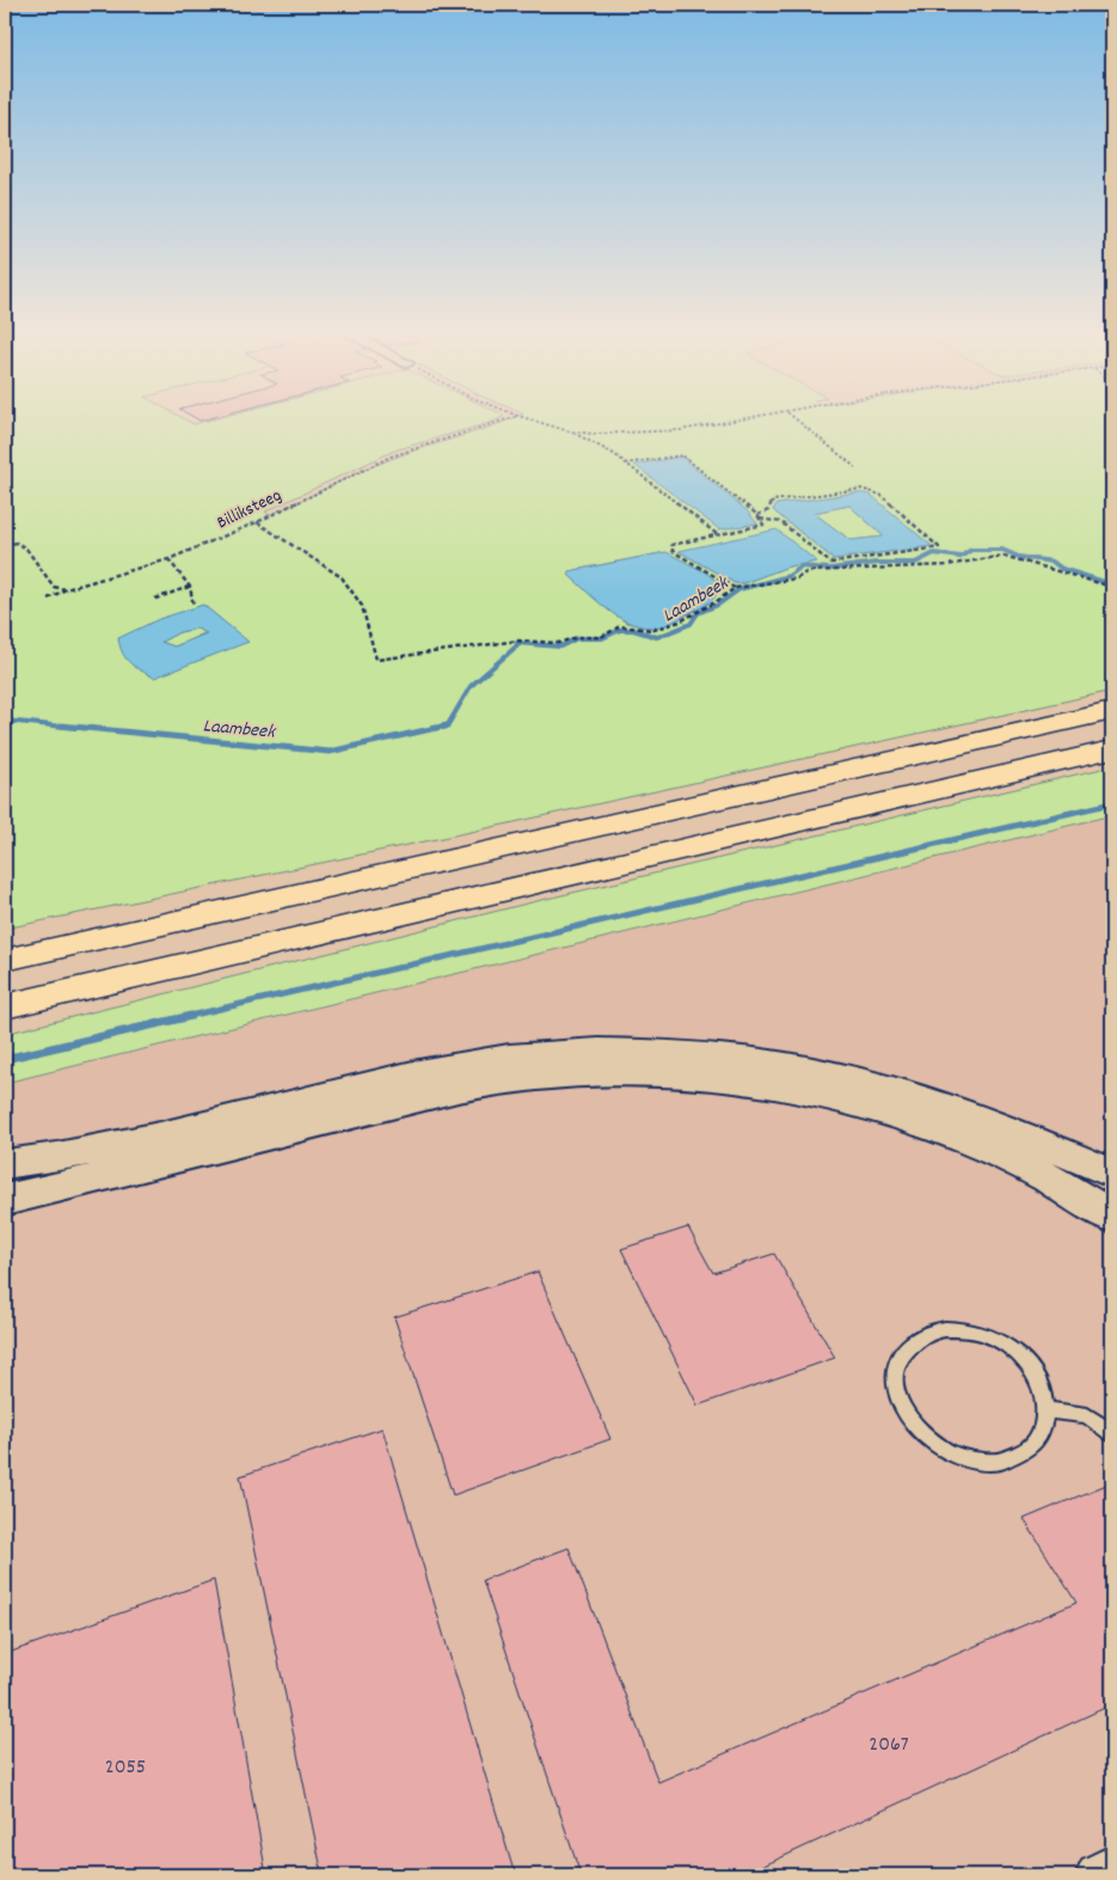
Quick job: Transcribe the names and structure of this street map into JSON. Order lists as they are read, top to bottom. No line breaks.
{"streets":{"path":["Billiksteeg"]},"water":["Laambeek"],"house_numbers":["2067","2055"]}
